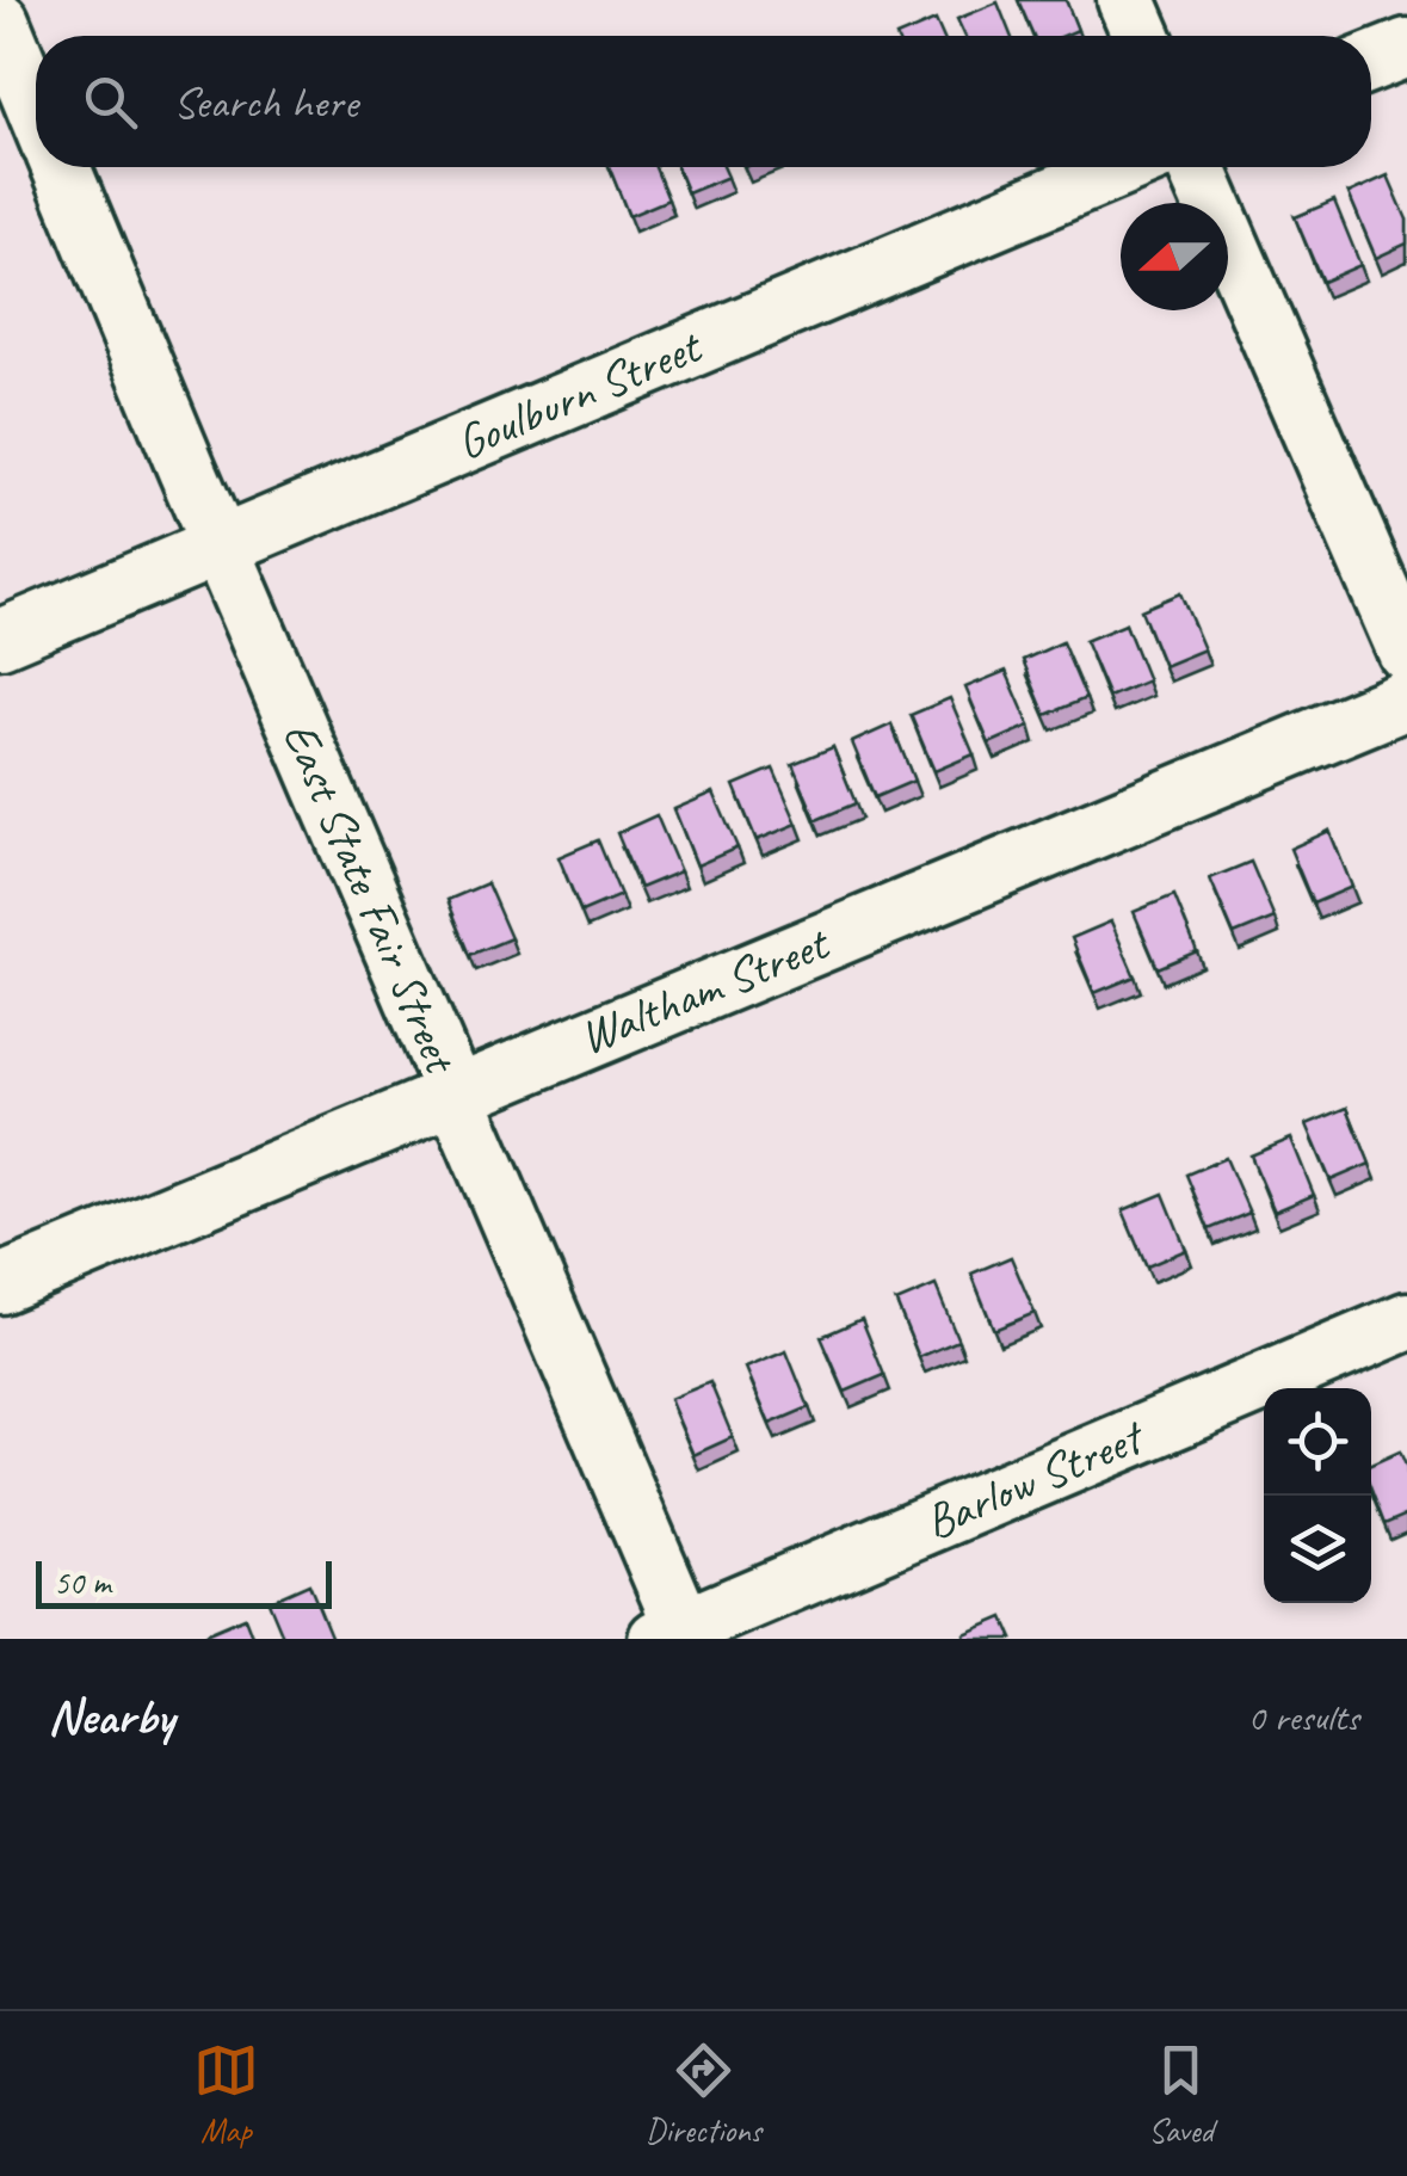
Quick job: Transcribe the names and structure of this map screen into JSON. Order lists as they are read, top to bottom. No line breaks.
{"streets":{"street":["Goulburn Street","East State Fair Street","Waltham Street","Barlow Street"]},"crossings":[["Goulburn Street","East State Fair Street"],["East State Fair Street","Waltham Street"],["East State Fair Street","Barlow Street"]],"scale_bar":"50 m","north":"left","page":{"search":"Search here","scale":"50 m","heading":["Nearby","0 results"],"nav":["Map","Directions","Saved"]}}
